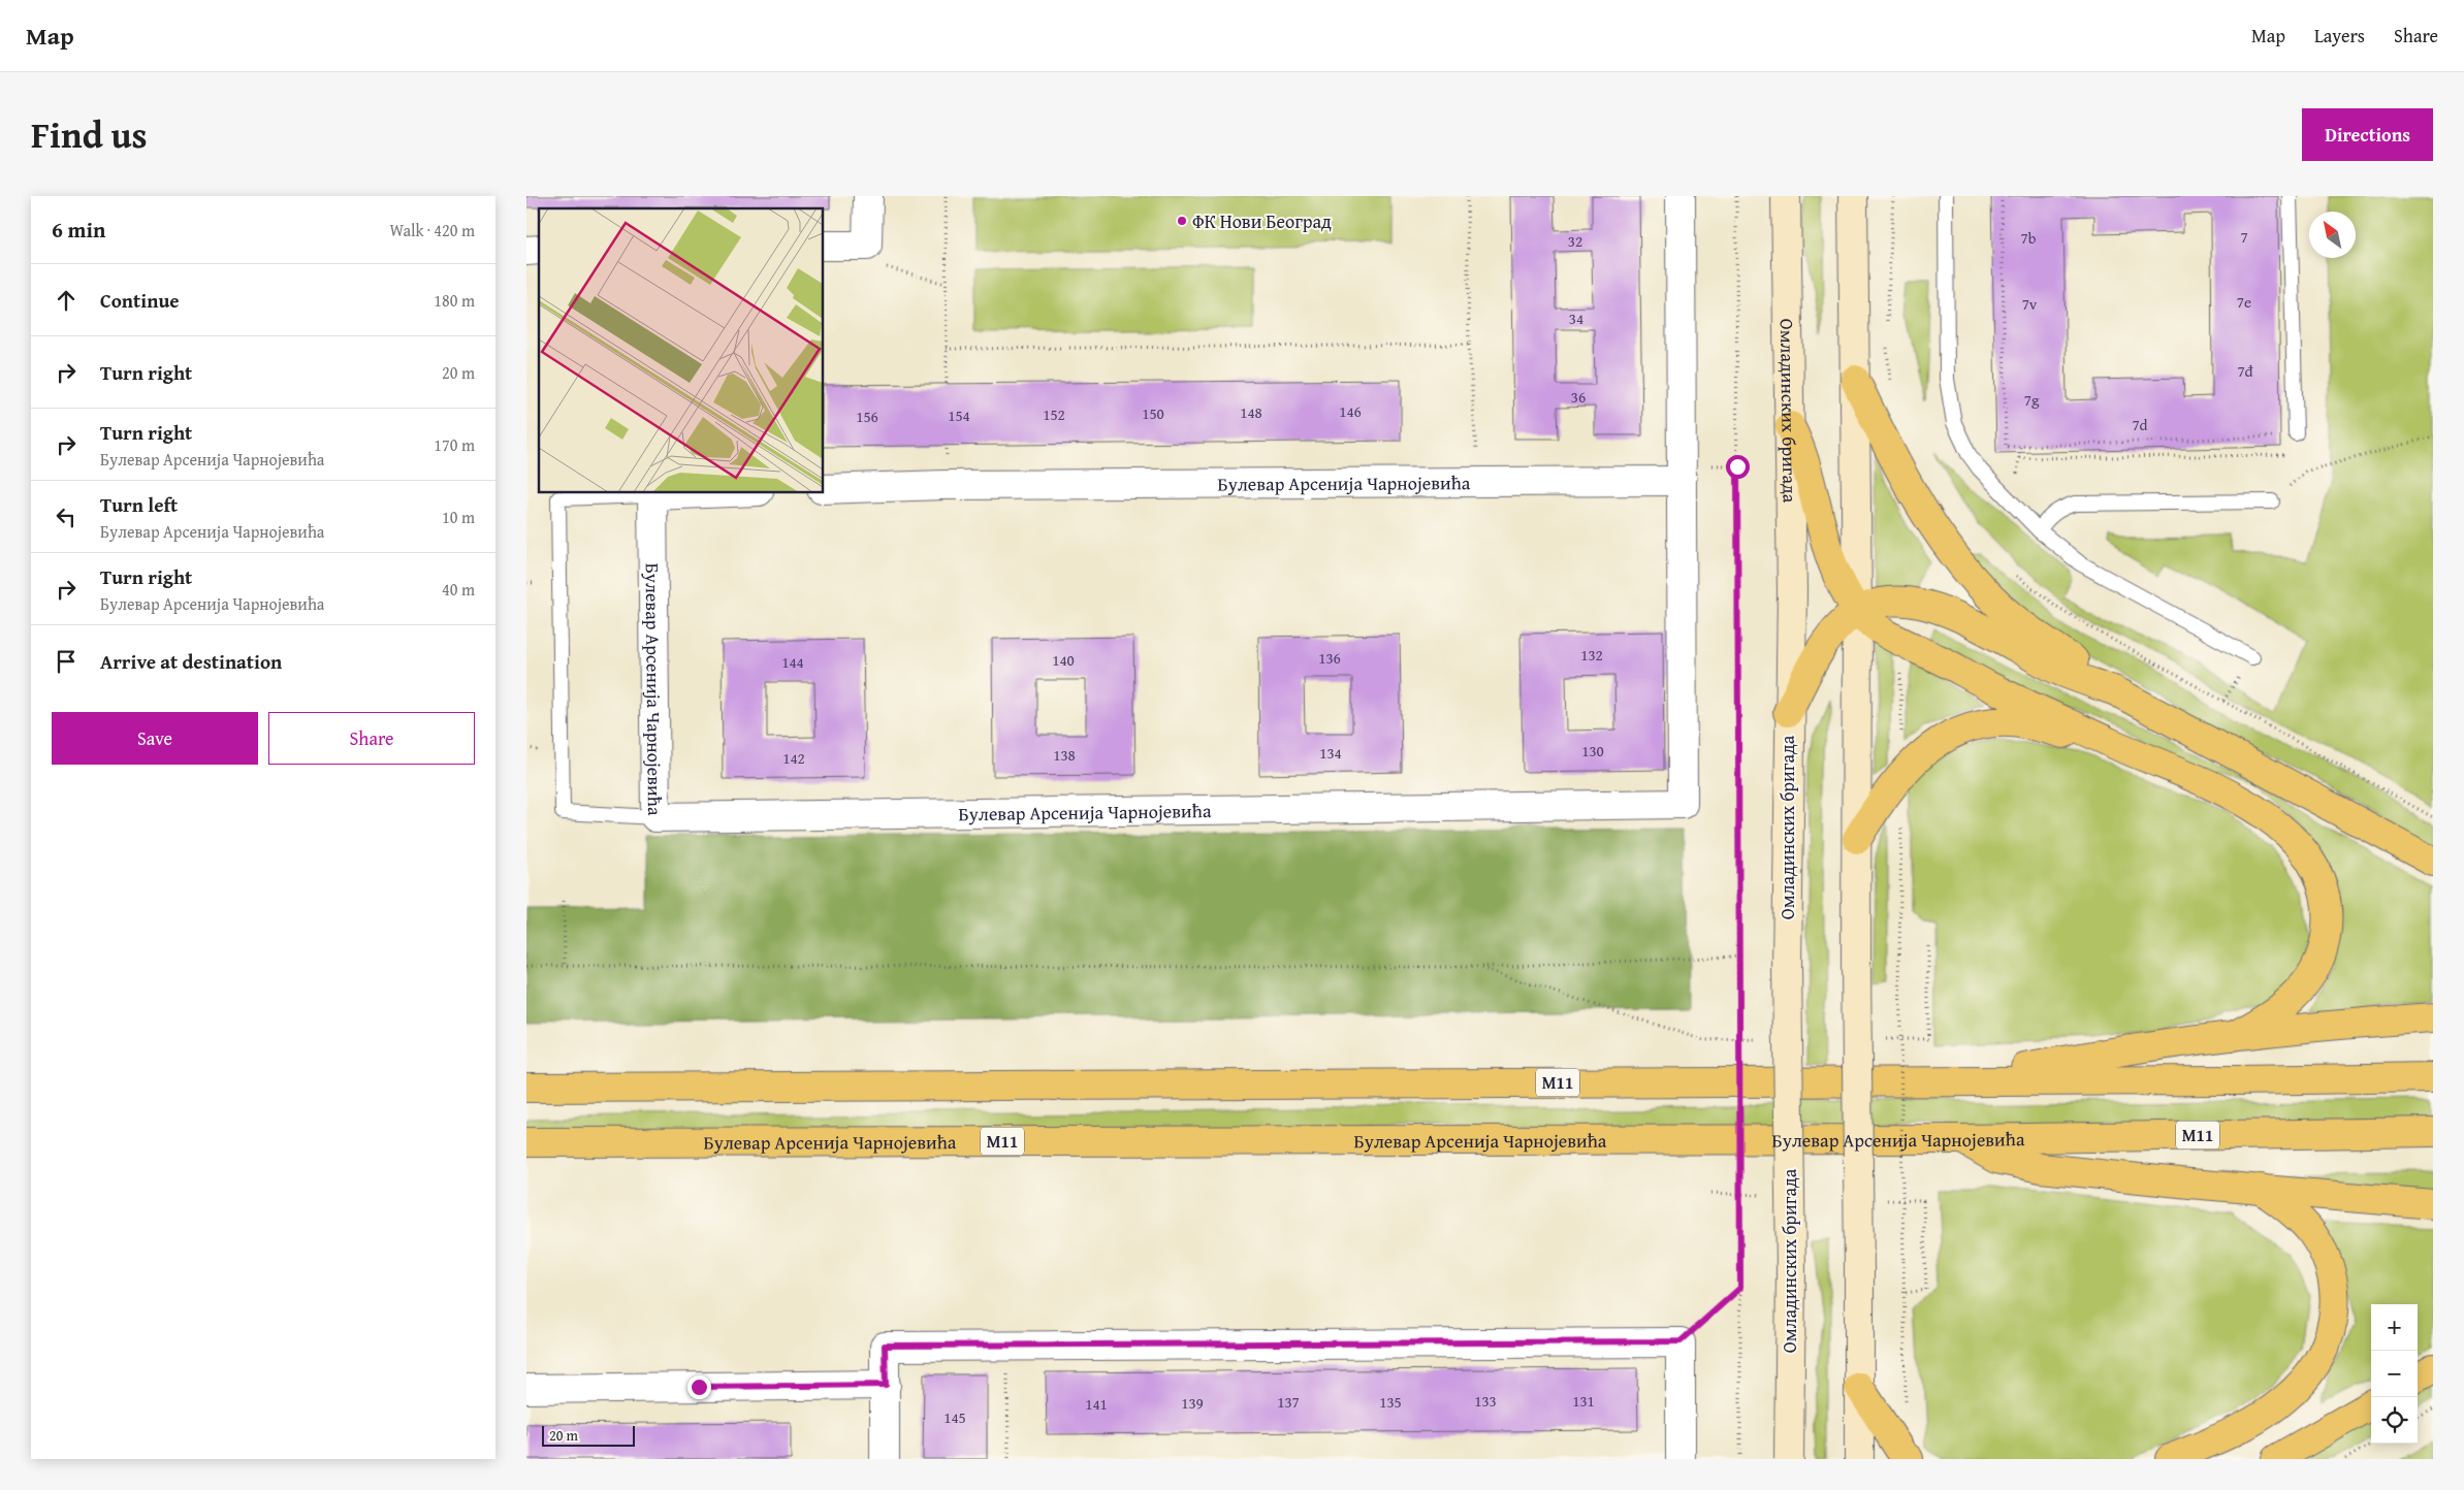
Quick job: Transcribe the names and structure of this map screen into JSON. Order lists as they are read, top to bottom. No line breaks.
{"streets":{"highway":["Булевар Арсенија Чарнојевића","M11"],"main road":["Омладинских бригада"]},"places":["ФК Нови Београд"],"house_numbers":["7","7b","32","7e","7v","34","7đ","36","7g","146","148","150","152","154","156","7d","132","136","140","144","130","134","138","142","133","131","137","135","139","141","145"],"scale_bar":"20 m","north":"top left","page":{"header":"Map","nav":["Map","Layers","Share"],"title":"Find us","buttons":["Directions",["Save","Share"]],"heading":["6 min","Walk · 420 m"],"list":[["Continue","180 m"],["Turn right","20 m"],["Turn right","Булевар Арсенија Чарнојевића","170 m"],["Turn left","Булевар Арсенија Чарнојевића","10 m"],["Turn right","Булевар Арсенија Чарнојевића","40 m"],"Arrive at destination"],"map_buttons":["+","−"],"scale":"20 m"}}
